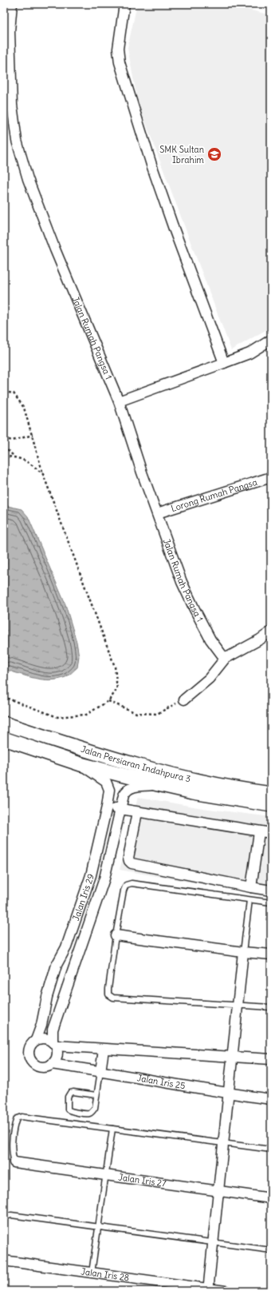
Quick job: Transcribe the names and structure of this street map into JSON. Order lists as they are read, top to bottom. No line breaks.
{"streets":{"main road":["Jalan Persiaran Indahpura 3"],"street":["Jalan Rumah Pangsa 1","Lorong Rumah Pangsa","Jalan Iris 29","Jalan Iris 25","Jalan Iris 27","Jalan Iris 28"]},"crossings":[["Jalan Rumah Pangsa 1","Lorong Rumah Pangsa"],["Jalan Persiaran Indahpura 3","Jalan Iris 29"],["Jalan Iris 29","Jalan Iris 25"]],"places":{"school or university":["SMK Sultan Ibrahim"]}}
